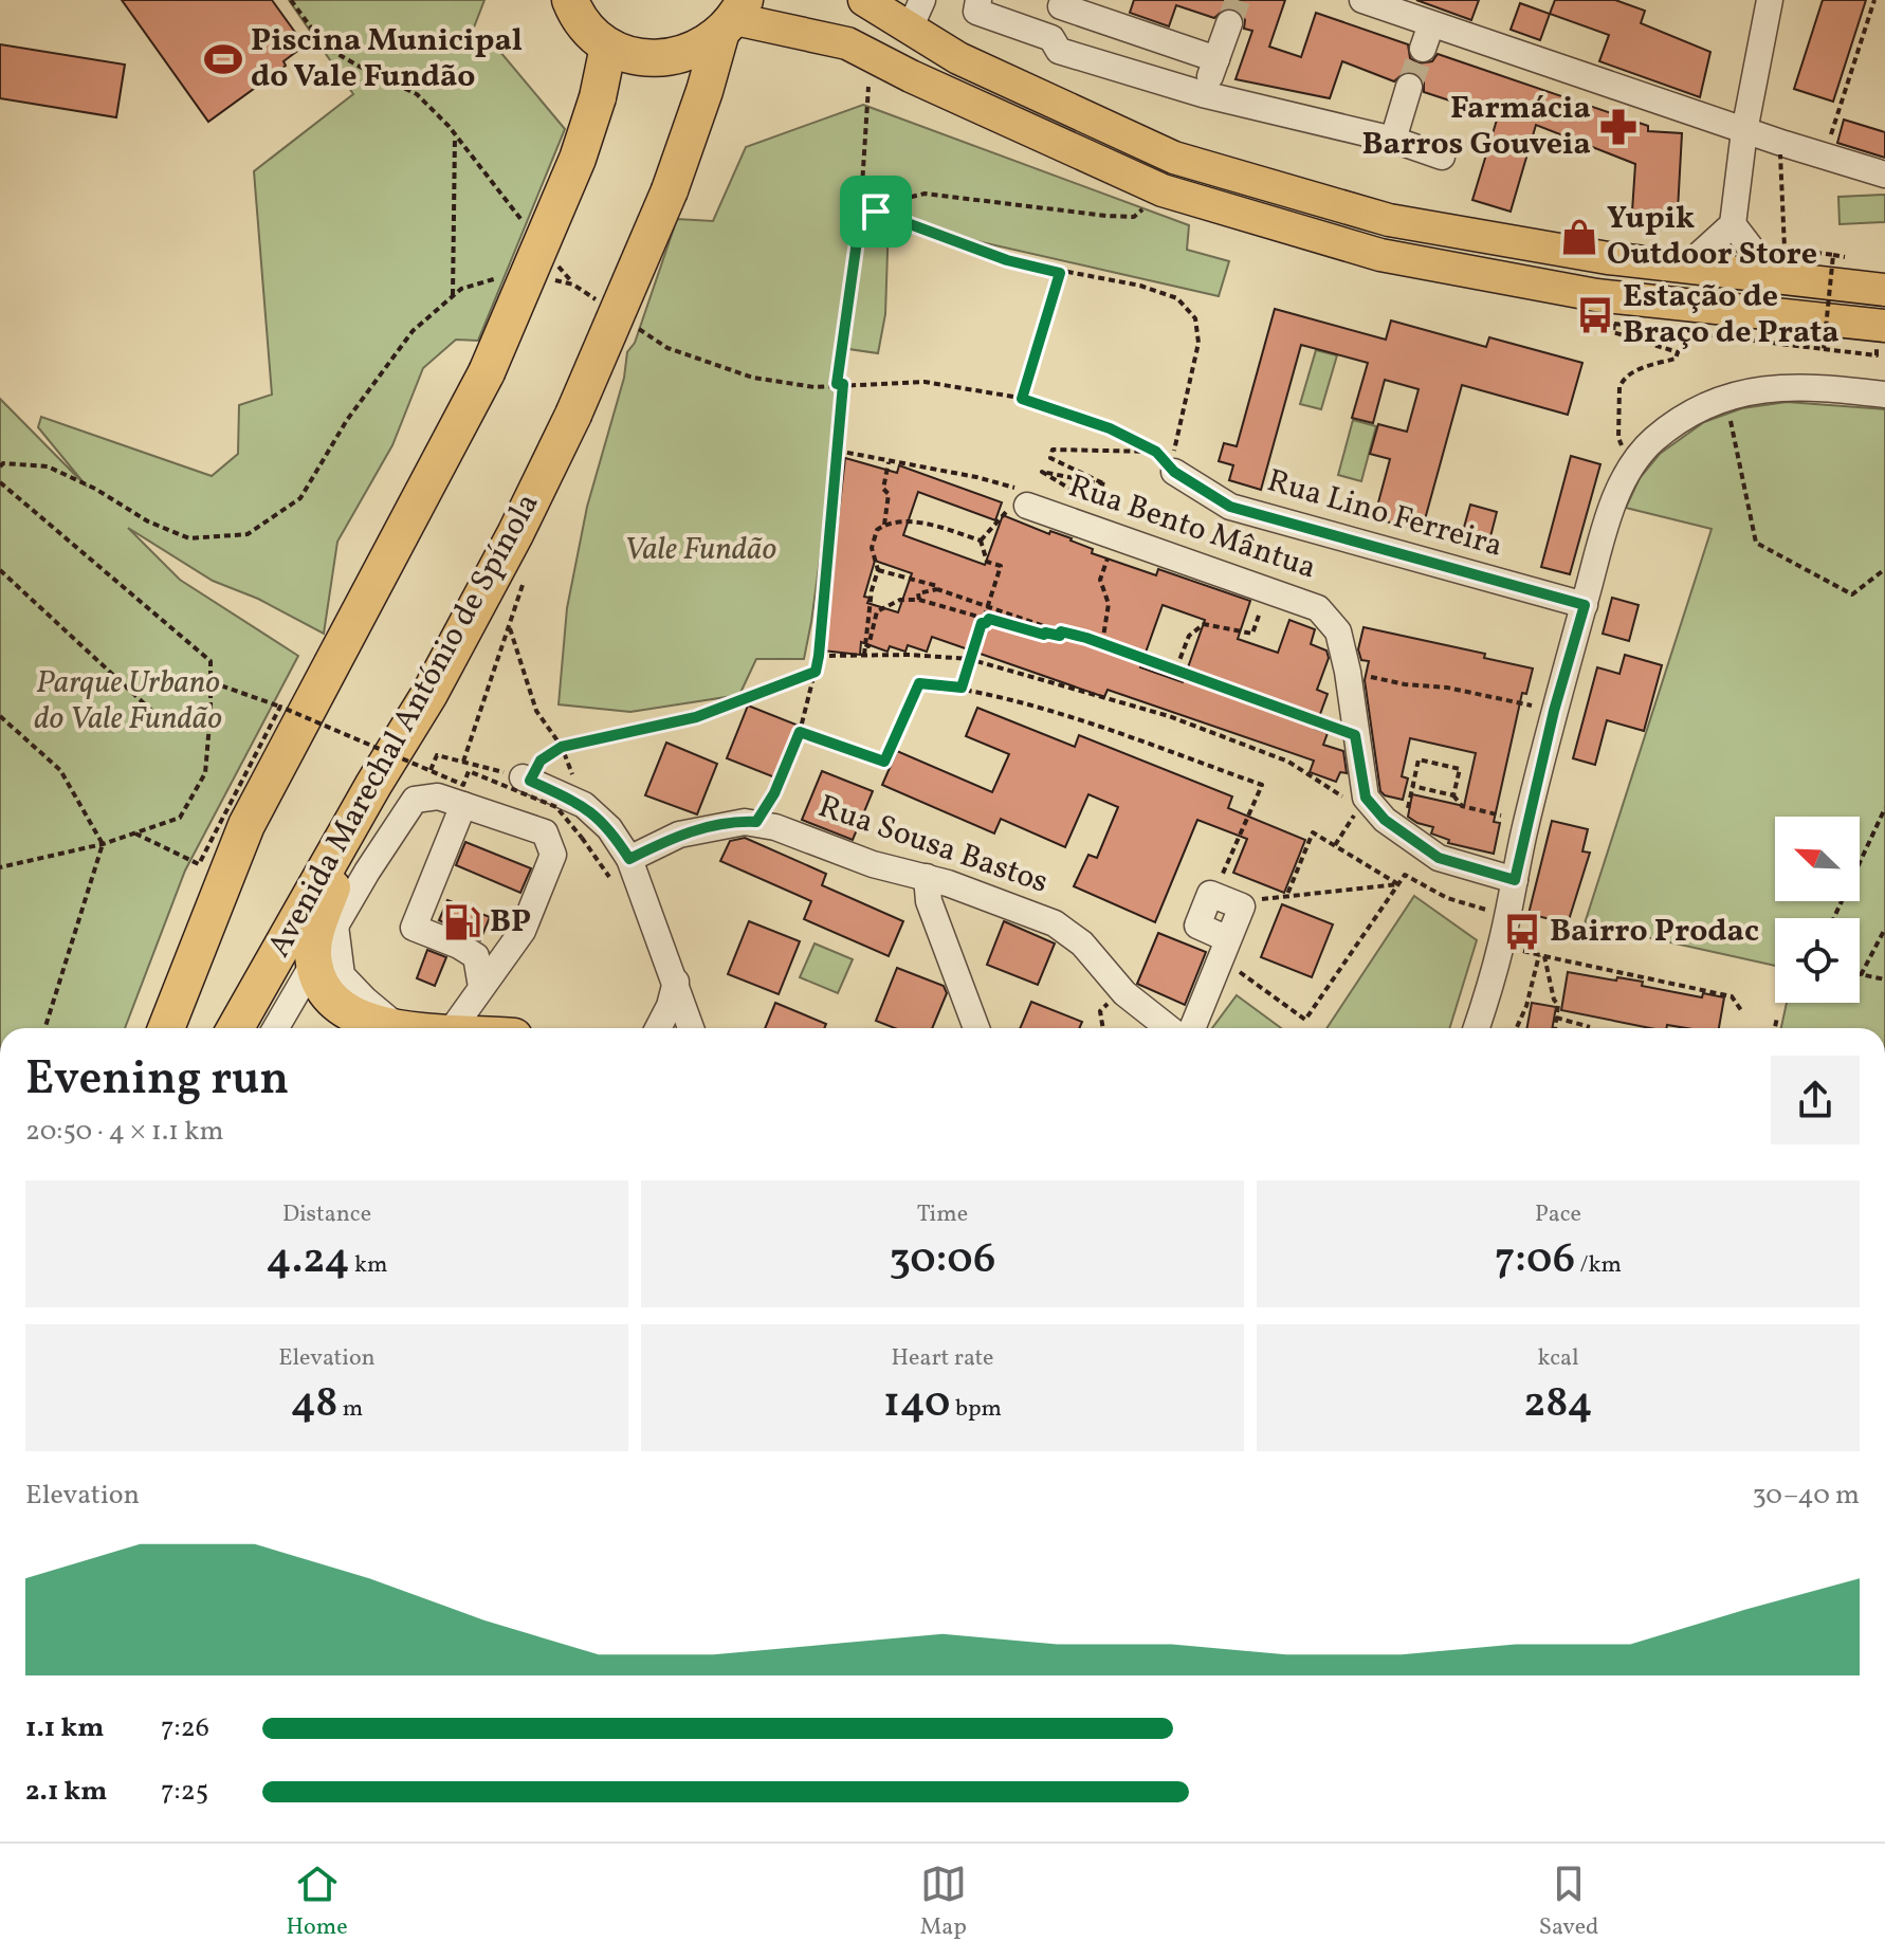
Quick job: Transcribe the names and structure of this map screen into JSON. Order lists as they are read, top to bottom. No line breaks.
{"streets":{"highway":["Avenida Marechal António de Spínola"],"street":["Rua Lino Ferreira","Rua Bento Mântua","Rua Sousa Bastos"]},"parks":["Vale Fundão","Parque Urbano do Vale Fundão"],"places":{"sports":["Piscina Municipal do Vale Fundão"],"pharmacy":["Farmácia Barros Gouveia"],"shop":["Yupik Outdoor Store"],"bus stop":["Estação de Braço de Prata","Bairro Prodac"],"fuel station":["BP"]},"north":"top left","page":{"heading":["Evening run","20:50 · 4 × 1.1 km"],"stats":[["Distance","4.24 km"],["Time","30:06"],["Pace","7:06 /km"],["Elevation","48 m"],["Heart rate","140 bpm"],["kcal","284"]],"chart":["Elevation","30–40 m"],"list":[{"name":"1.1 km","note":"7:26"},{"name":"2.1 km","note":"7:25"}],"tabs":["Home","Map","Saved"]}}
